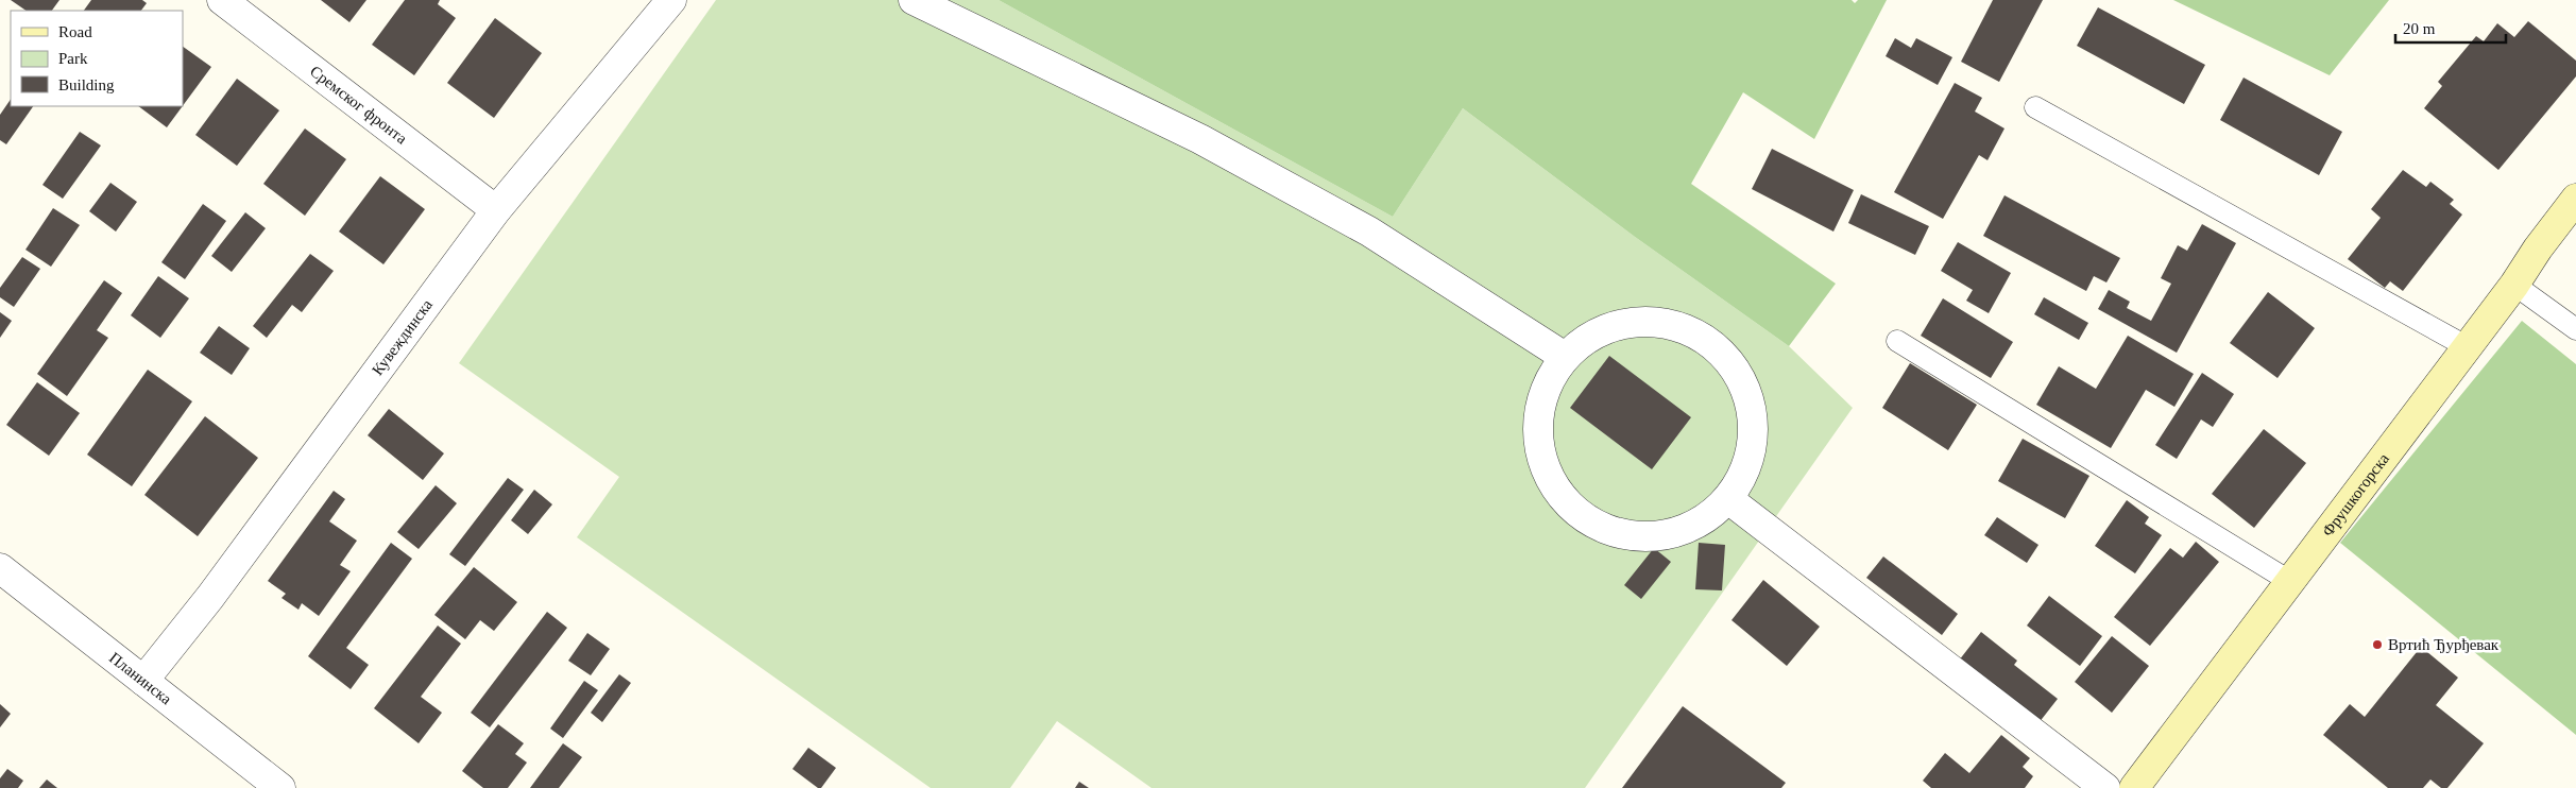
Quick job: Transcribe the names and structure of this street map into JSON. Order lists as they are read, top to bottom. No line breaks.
{"streets":{"street":["Сремског фронта","Кувеждинска","Фрушкогорска","Планинска"]},"crossings":[["Сремског фронта","Кувеждинска"],["Кувеждинска","Планинска"]],"places":["Вртић Ђурђевак"],"legend":["Road","Park","Building"],"scale_bar":"20 m"}
